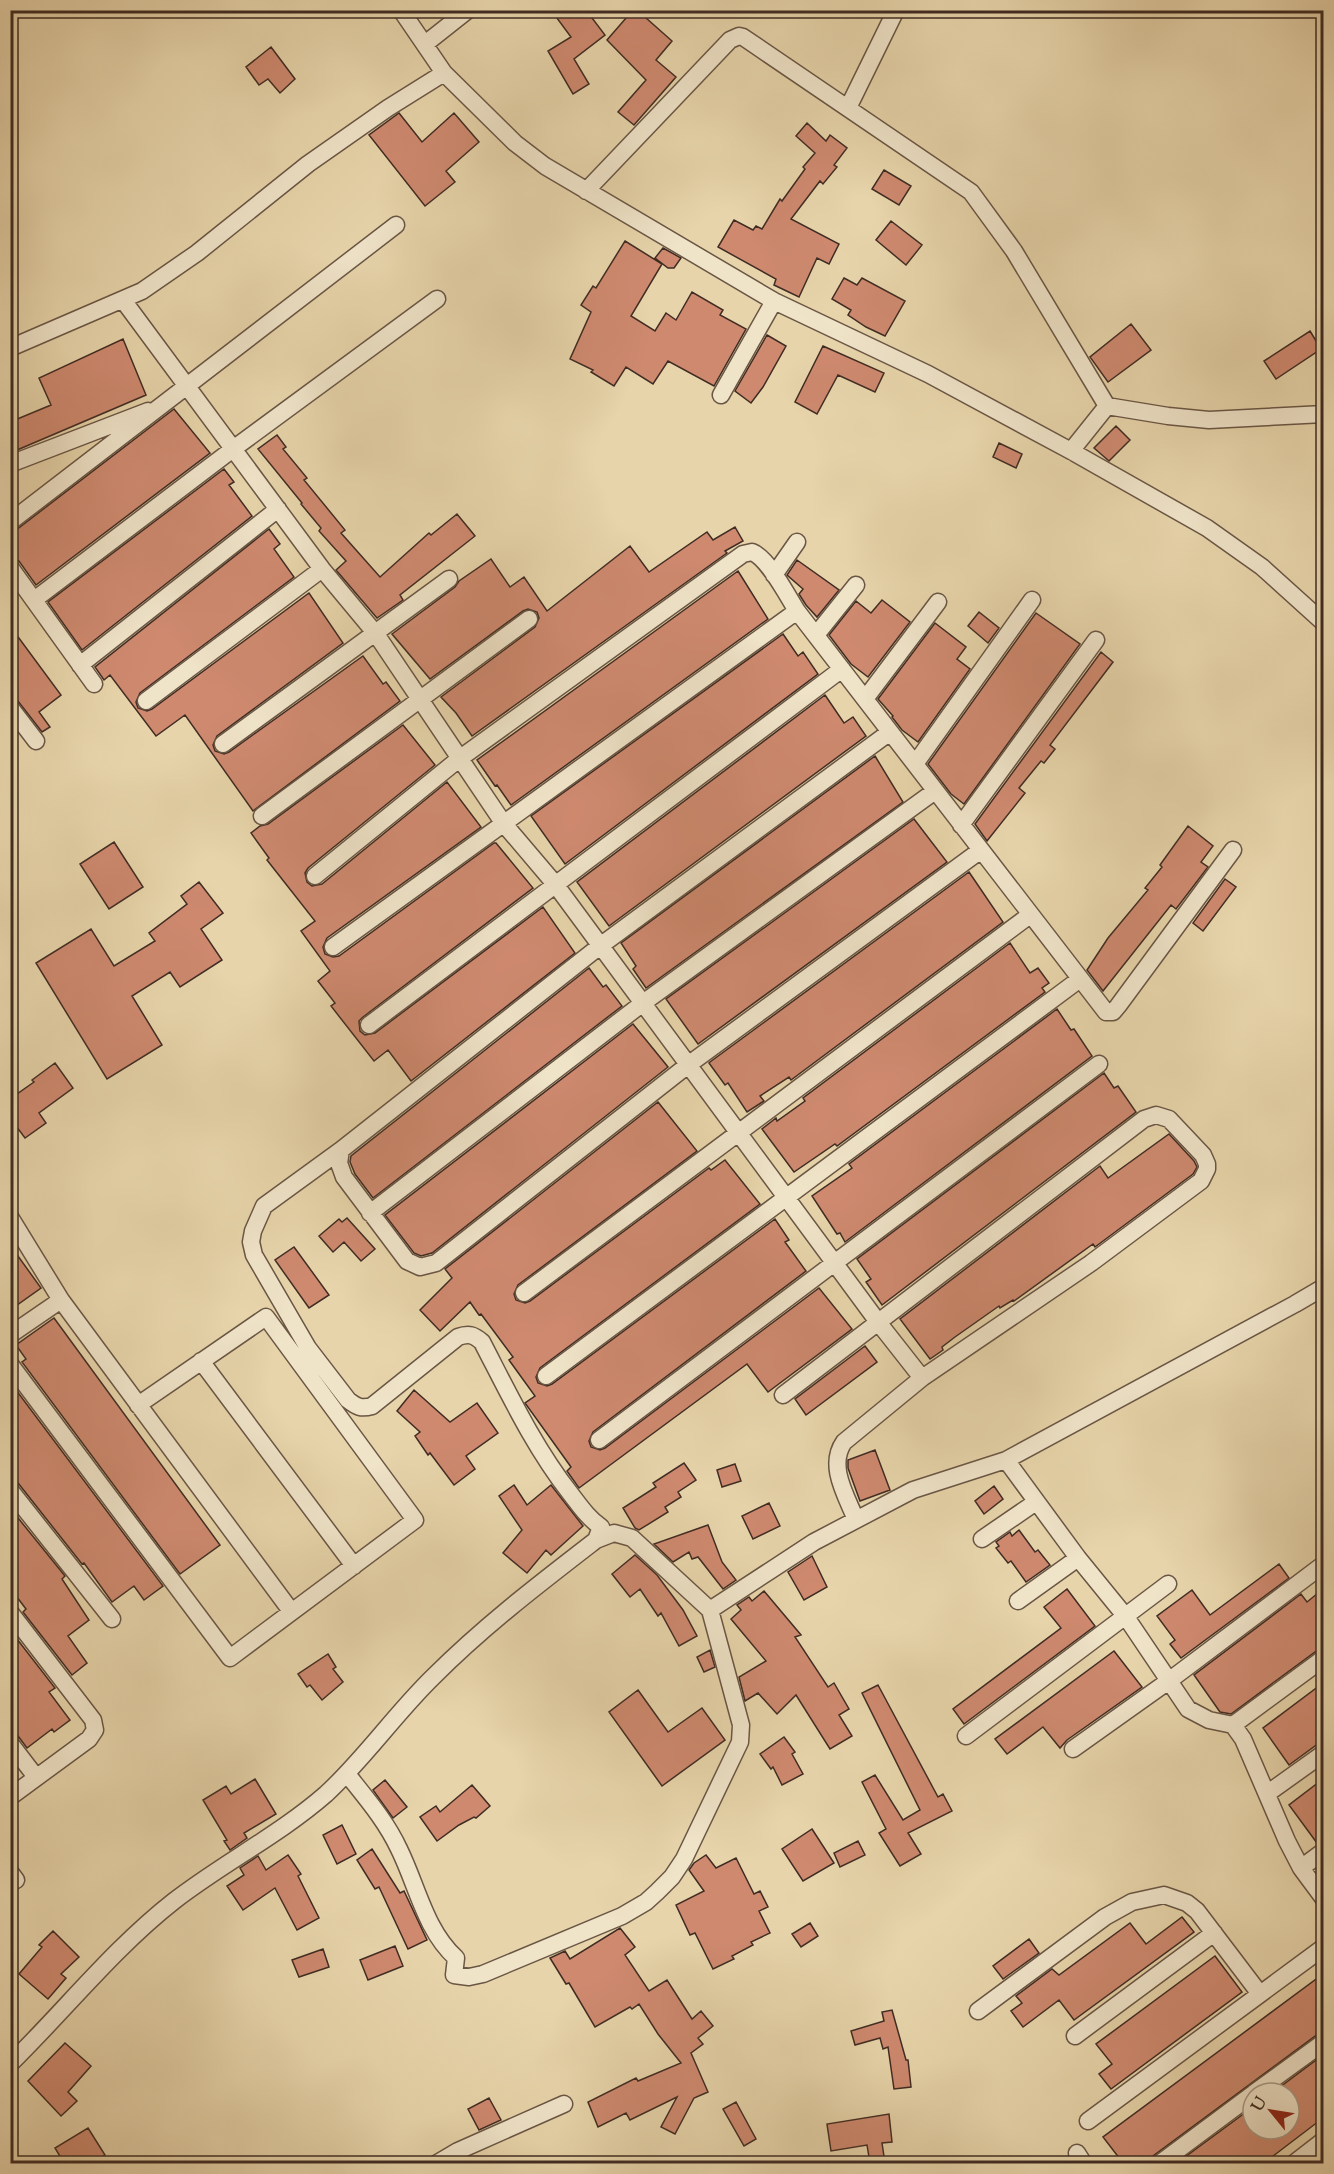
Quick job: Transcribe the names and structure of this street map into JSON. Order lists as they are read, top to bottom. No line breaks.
{"north":"top left"}
